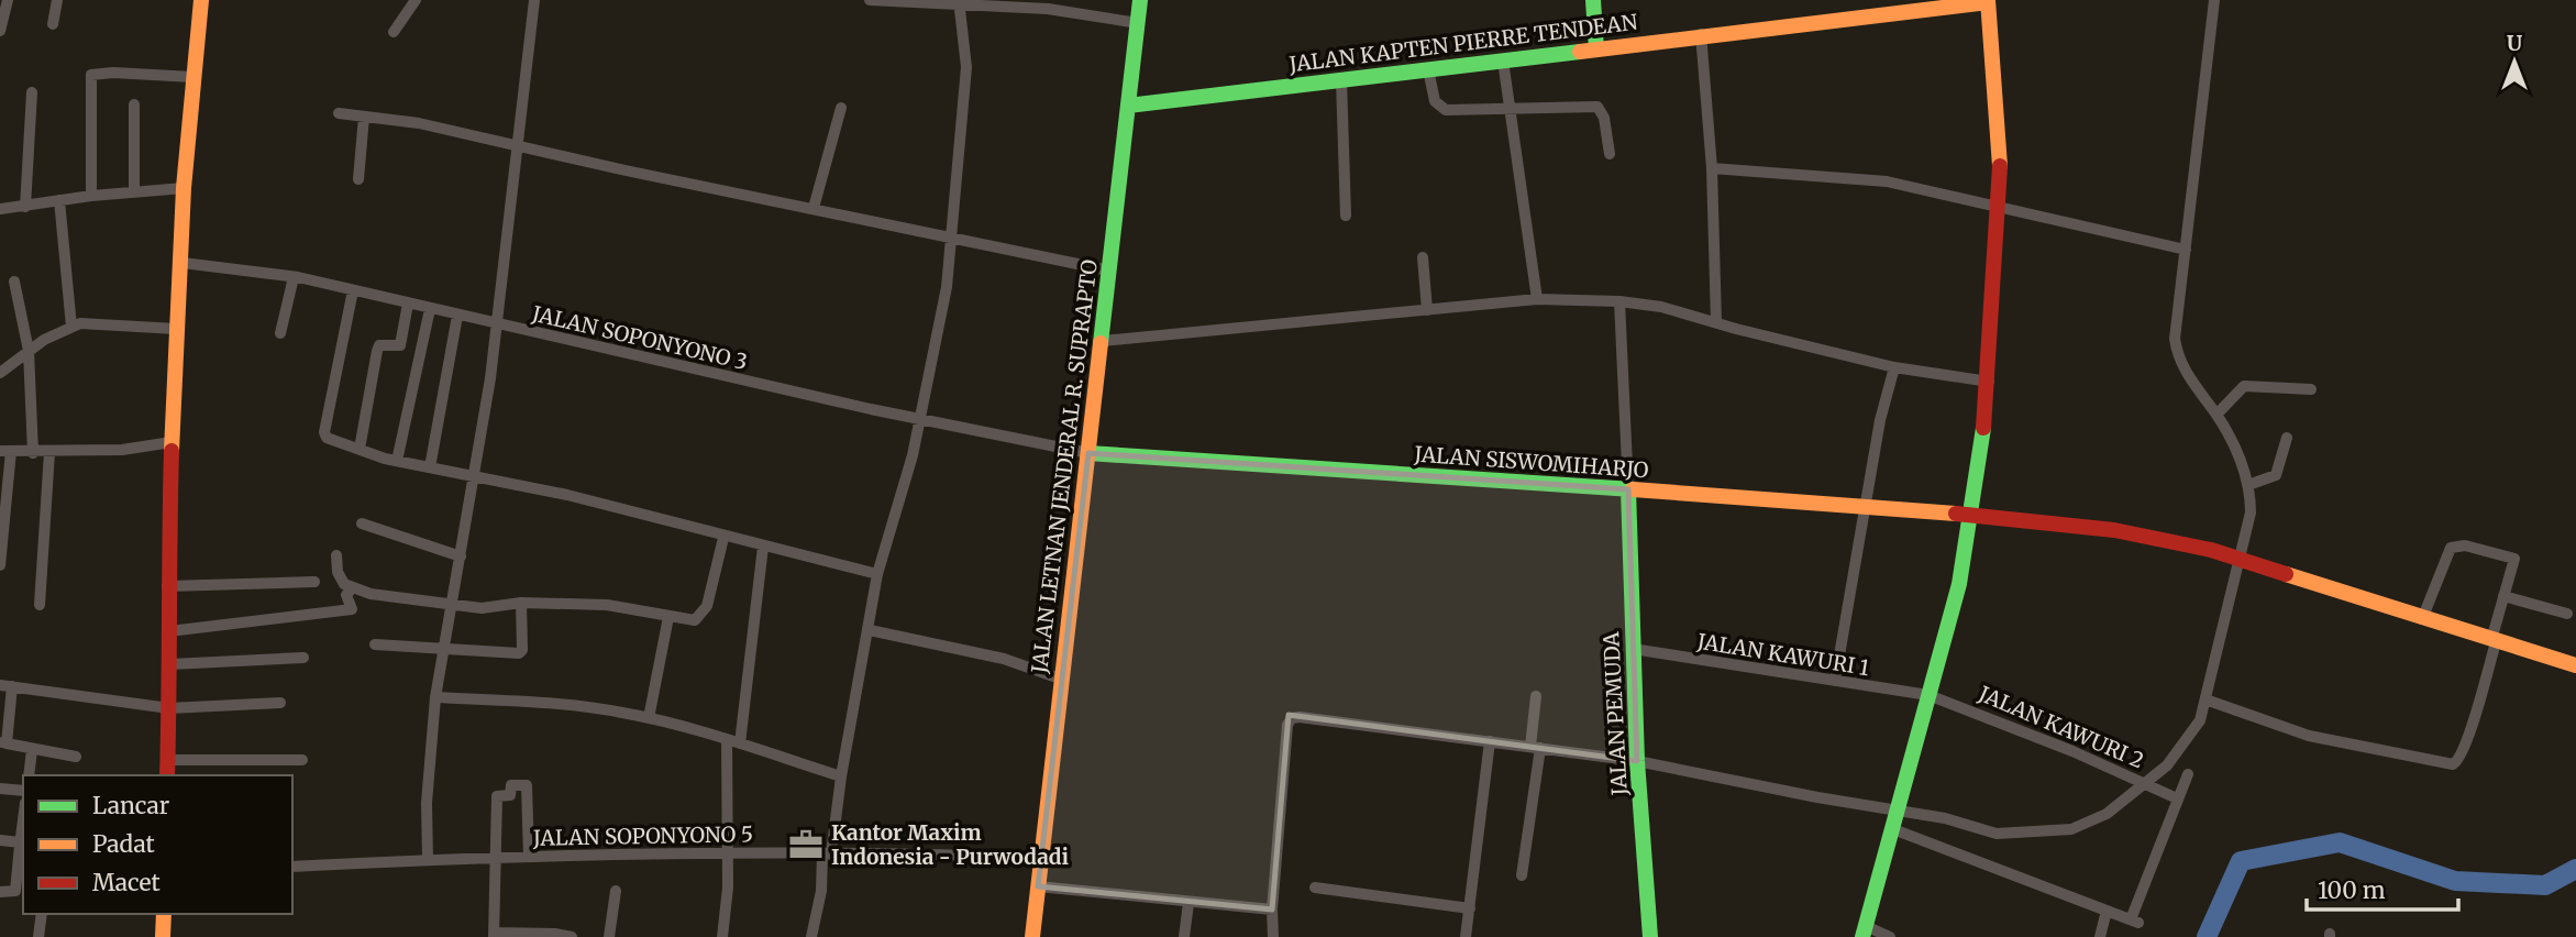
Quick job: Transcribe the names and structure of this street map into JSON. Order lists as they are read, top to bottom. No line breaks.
{"streets":{"main road":["JALAN KAPTEN PIERRE TENDEAN","JALAN SISWOMIHARJO","JALAN LETNAN JENDERAL R. SUPRAPTO","JALAN PEMUDA"],"street":["JALAN SOPONYONO 3","JALAN KAWURI 1","JALAN KAWURI 2","JALAN SOPONYONO 5"]},"crossings":[["JALAN KAPTEN PIERRE TENDEAN","JALAN LETNAN JENDERAL R. SUPRAPTO"],["JALAN SOPONYONO 3","JALAN SISWOMIHARJO"],["JALAN SOPONYONO 3","JALAN LETNAN JENDERAL R. SUPRAPTO"],["JALAN SISWOMIHARJO","JALAN LETNAN JENDERAL R. SUPRAPTO"],["JALAN SISWOMIHARJO","JALAN PEMUDA"],["JALAN LETNAN JENDERAL R. SUPRAPTO","JALAN SOPONYONO 5"],["JALAN KAWURI 1","JALAN PEMUDA"],["JALAN KAWURI 1","JALAN KAWURI 2"]],"places":{"office":["Kantor Maxim Indonesia - Purwodadi"]},"legend":["Lancar","Padat","Macet"],"scale_bar":"100 m","north":"top"}
